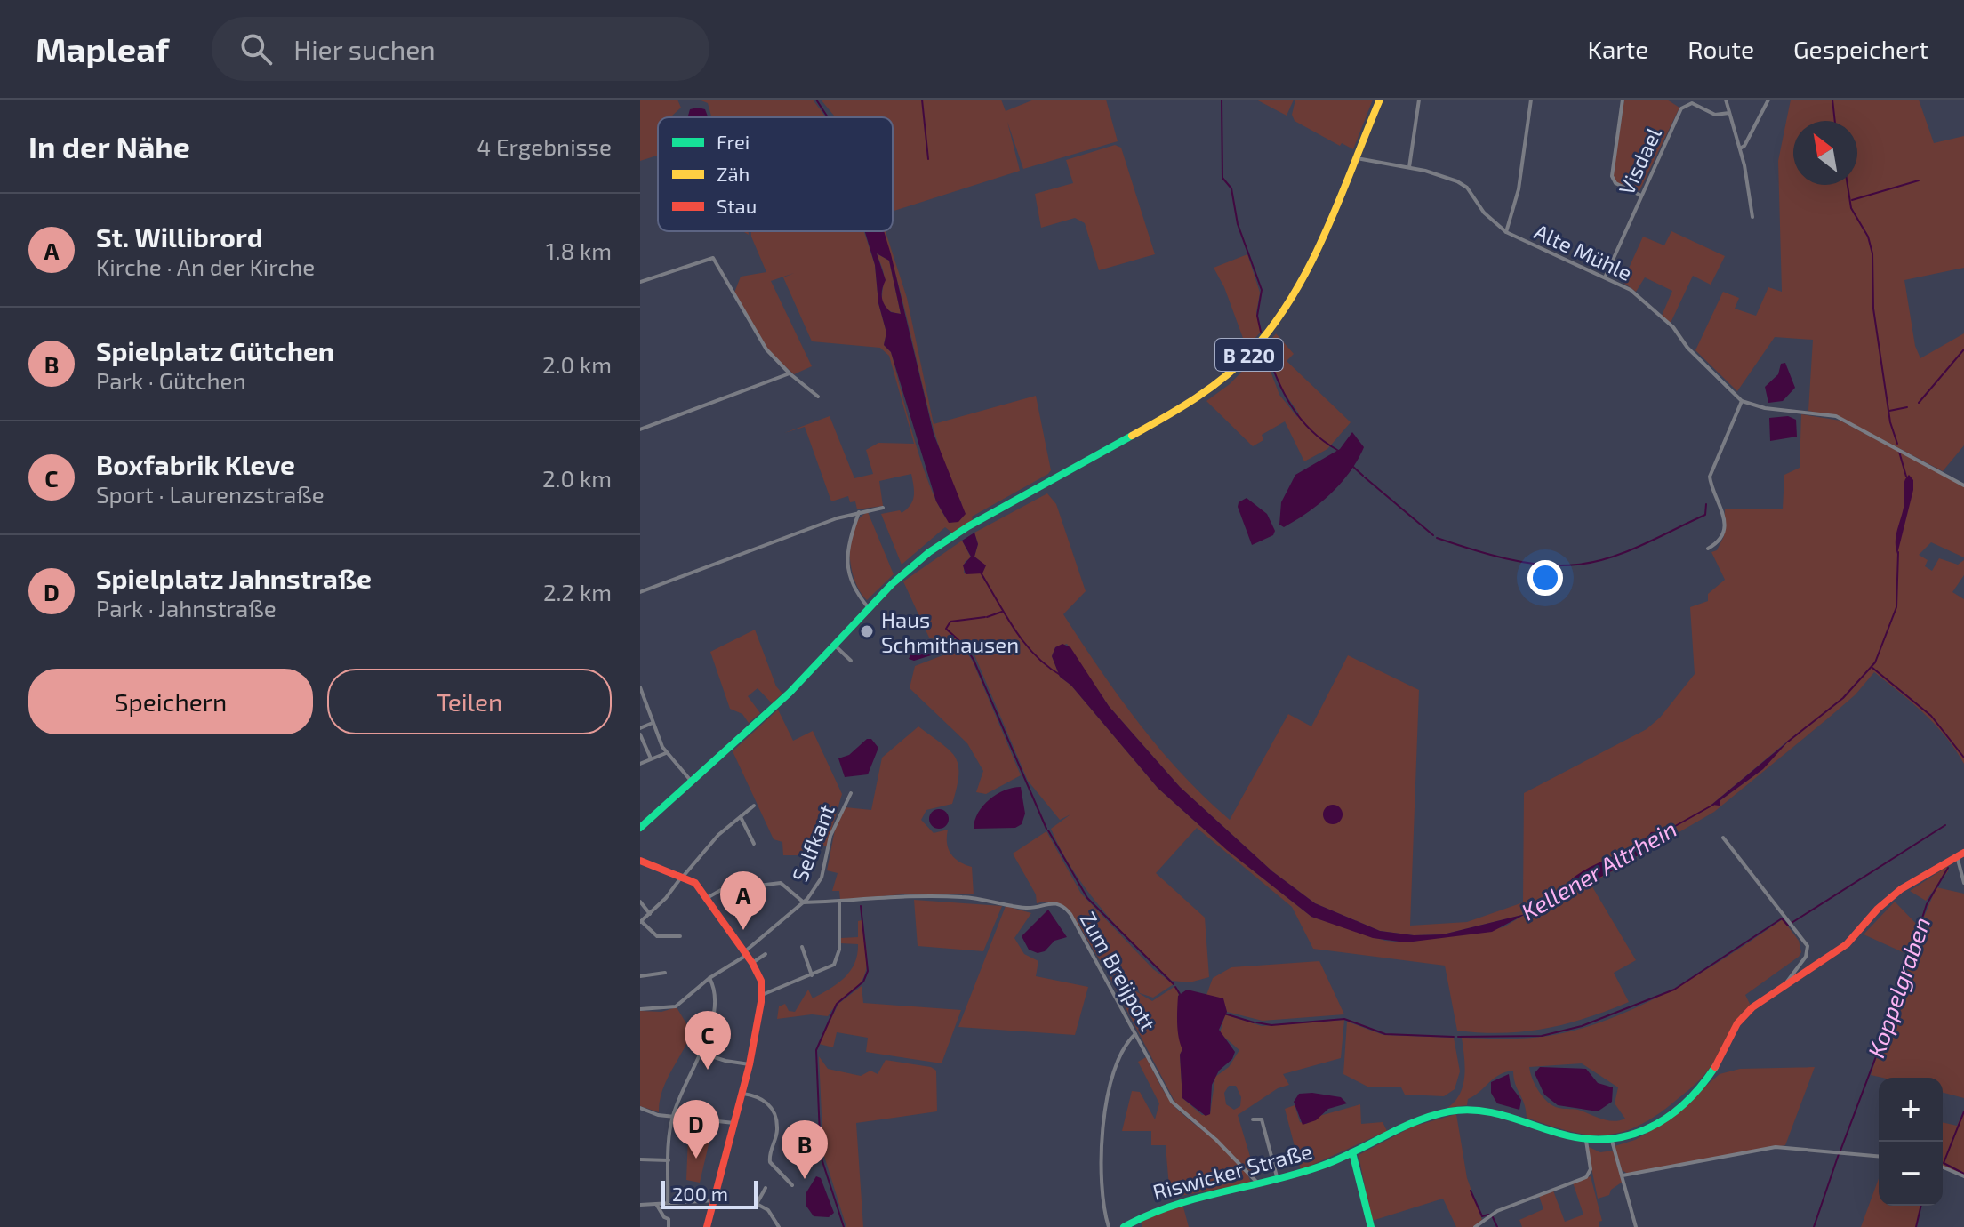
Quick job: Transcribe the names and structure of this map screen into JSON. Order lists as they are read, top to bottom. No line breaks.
{"streets":{"street":["Visdael","Alte Mühle","B 220","Selfkant","Zum Breijpott","Riswicker Straße"]},"crossings":[["Visdael","Alte Mühle"],["Alte Mühle","B 220"],["Selfkant","Zum Breijpott"],["Zum Breijpott","Riswicker Straße"]],"water":["Kellener Altrhein","Koppelgraben"],"places":["Haus Schmithausen"],"legend":["Frei","Zäh","Stau"],"scale_bar":"200 m","north":"top left","page":{"header":"Mapleaf","search":"Hier suchen","nav":["Karte","Route","Gespeichert"],"heading":["In der Nähe","4 Ergebnisse"],"list":[{"mark":"A","name":"St. Willibrord","note":"Kirche · An der Kirche","value":"1.8 km"},{"mark":"B","name":"Spielplatz Gütchen","note":"Park · Gütchen","value":"2.0 km"},{"mark":"C","name":"Boxfabrik Kleve","note":"Sport · Laurenzstraße","value":"2.0 km"},{"mark":"D","name":"Spielplatz Jahnstraße","note":"Park · Jahnstraße","value":"2.2 km"}],"buttons":["Speichern","Teilen"],"pins":["A","C","D","B"],"map_buttons":["+","−"],"scale":"200 m"}}
